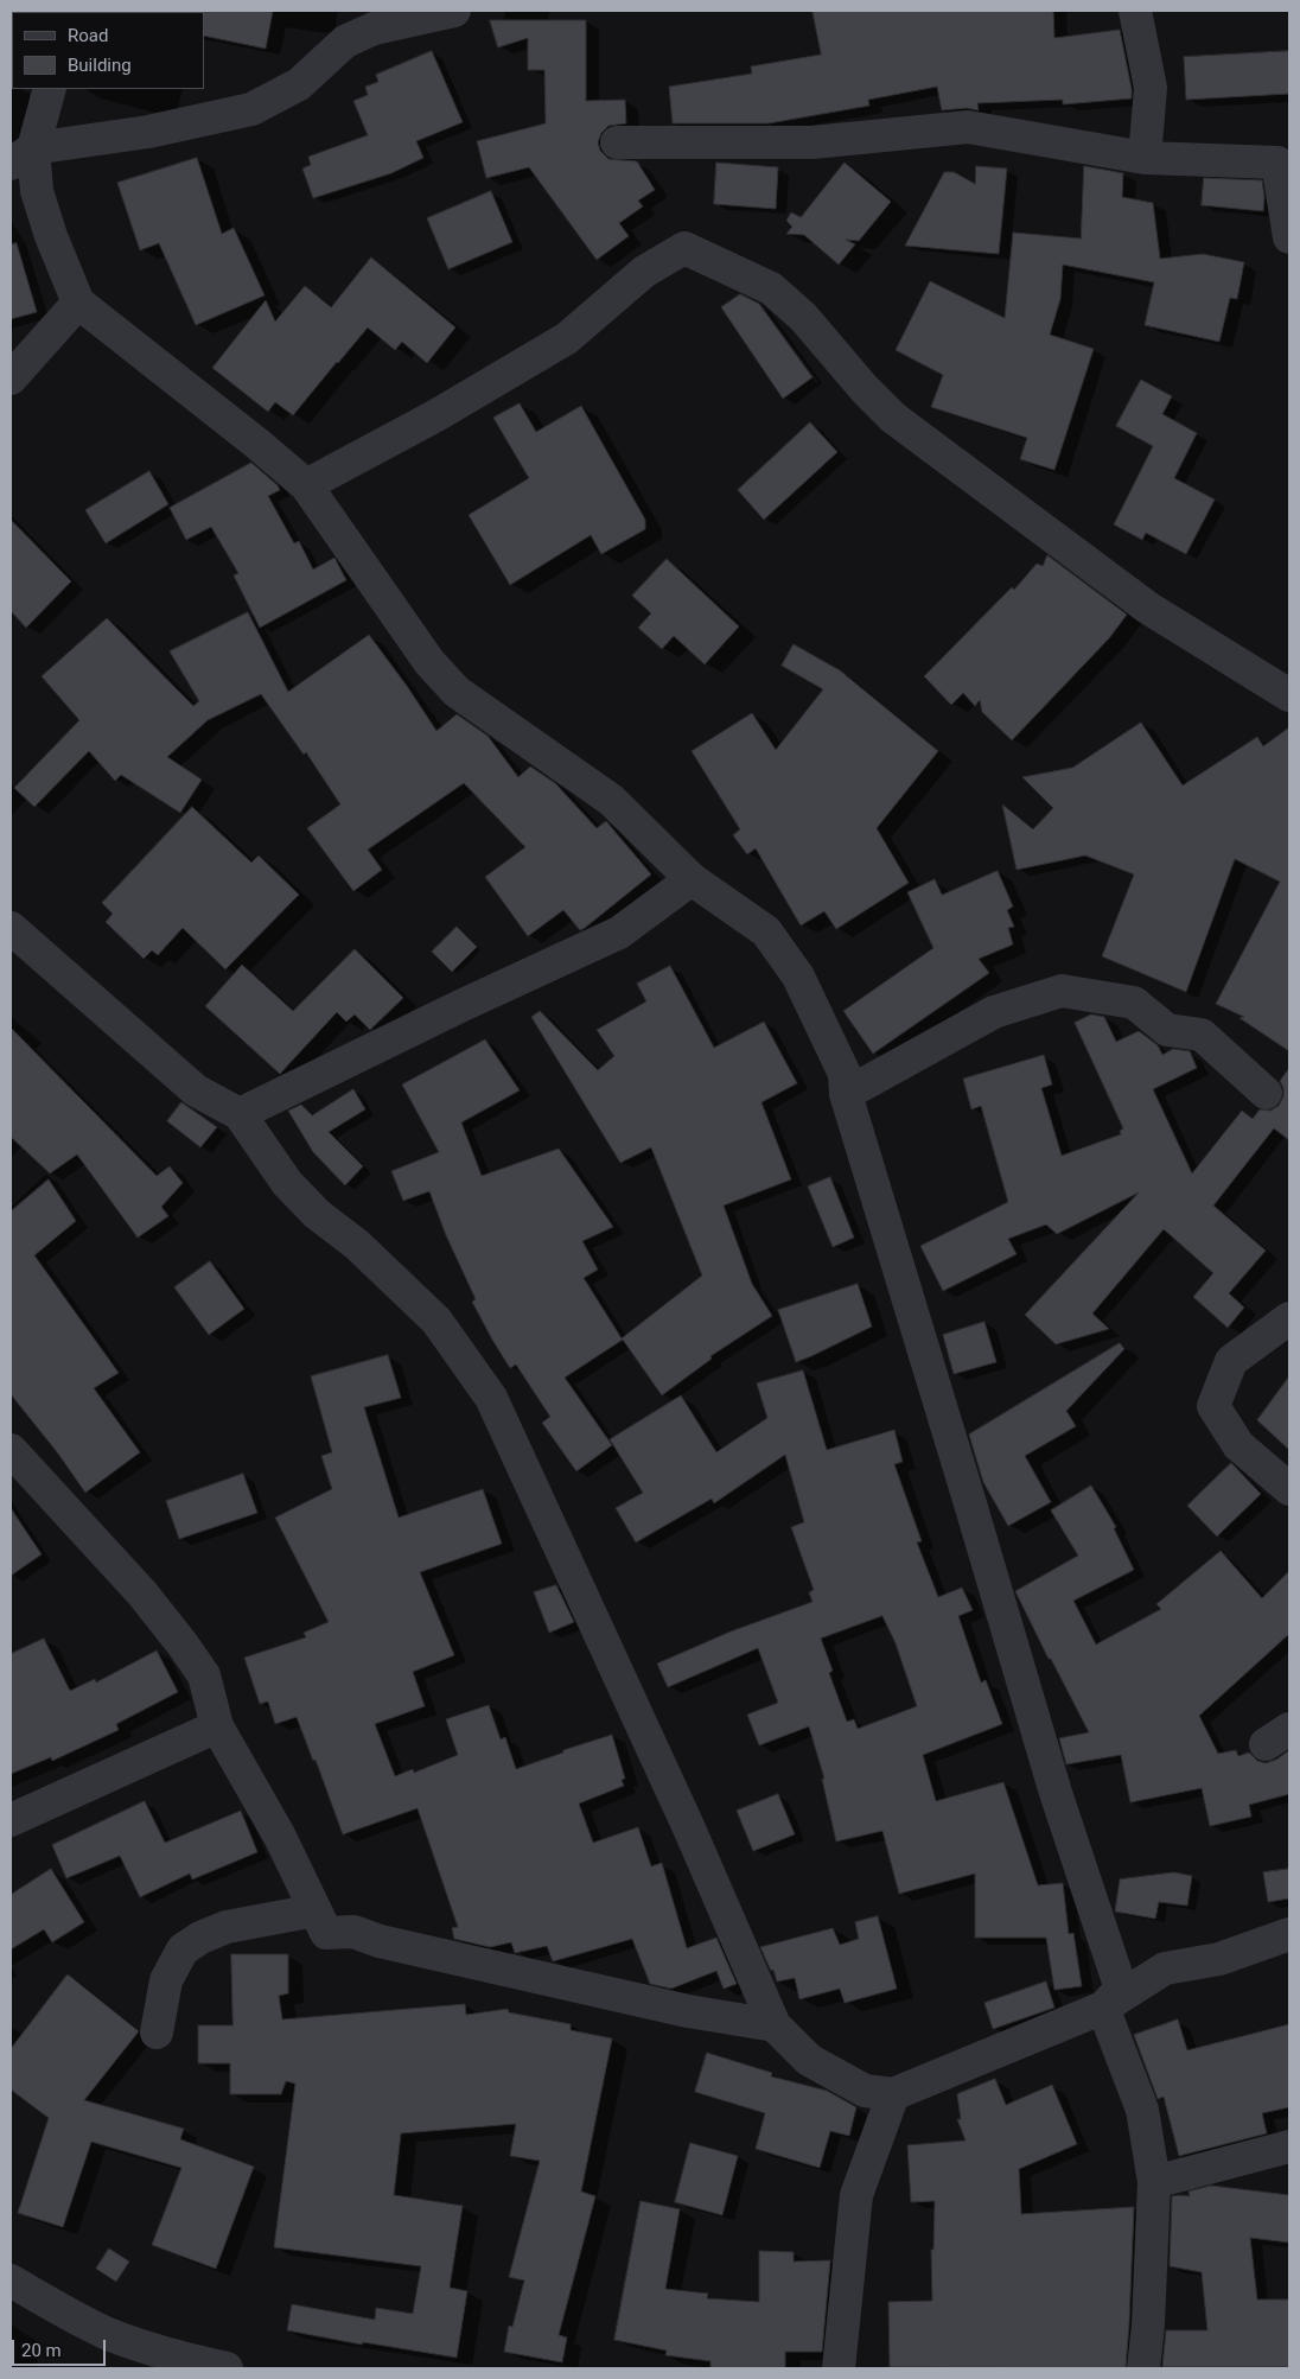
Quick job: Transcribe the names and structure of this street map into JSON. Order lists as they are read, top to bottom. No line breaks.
{"legend":["Road","Building"],"scale_bar":"20 m"}
